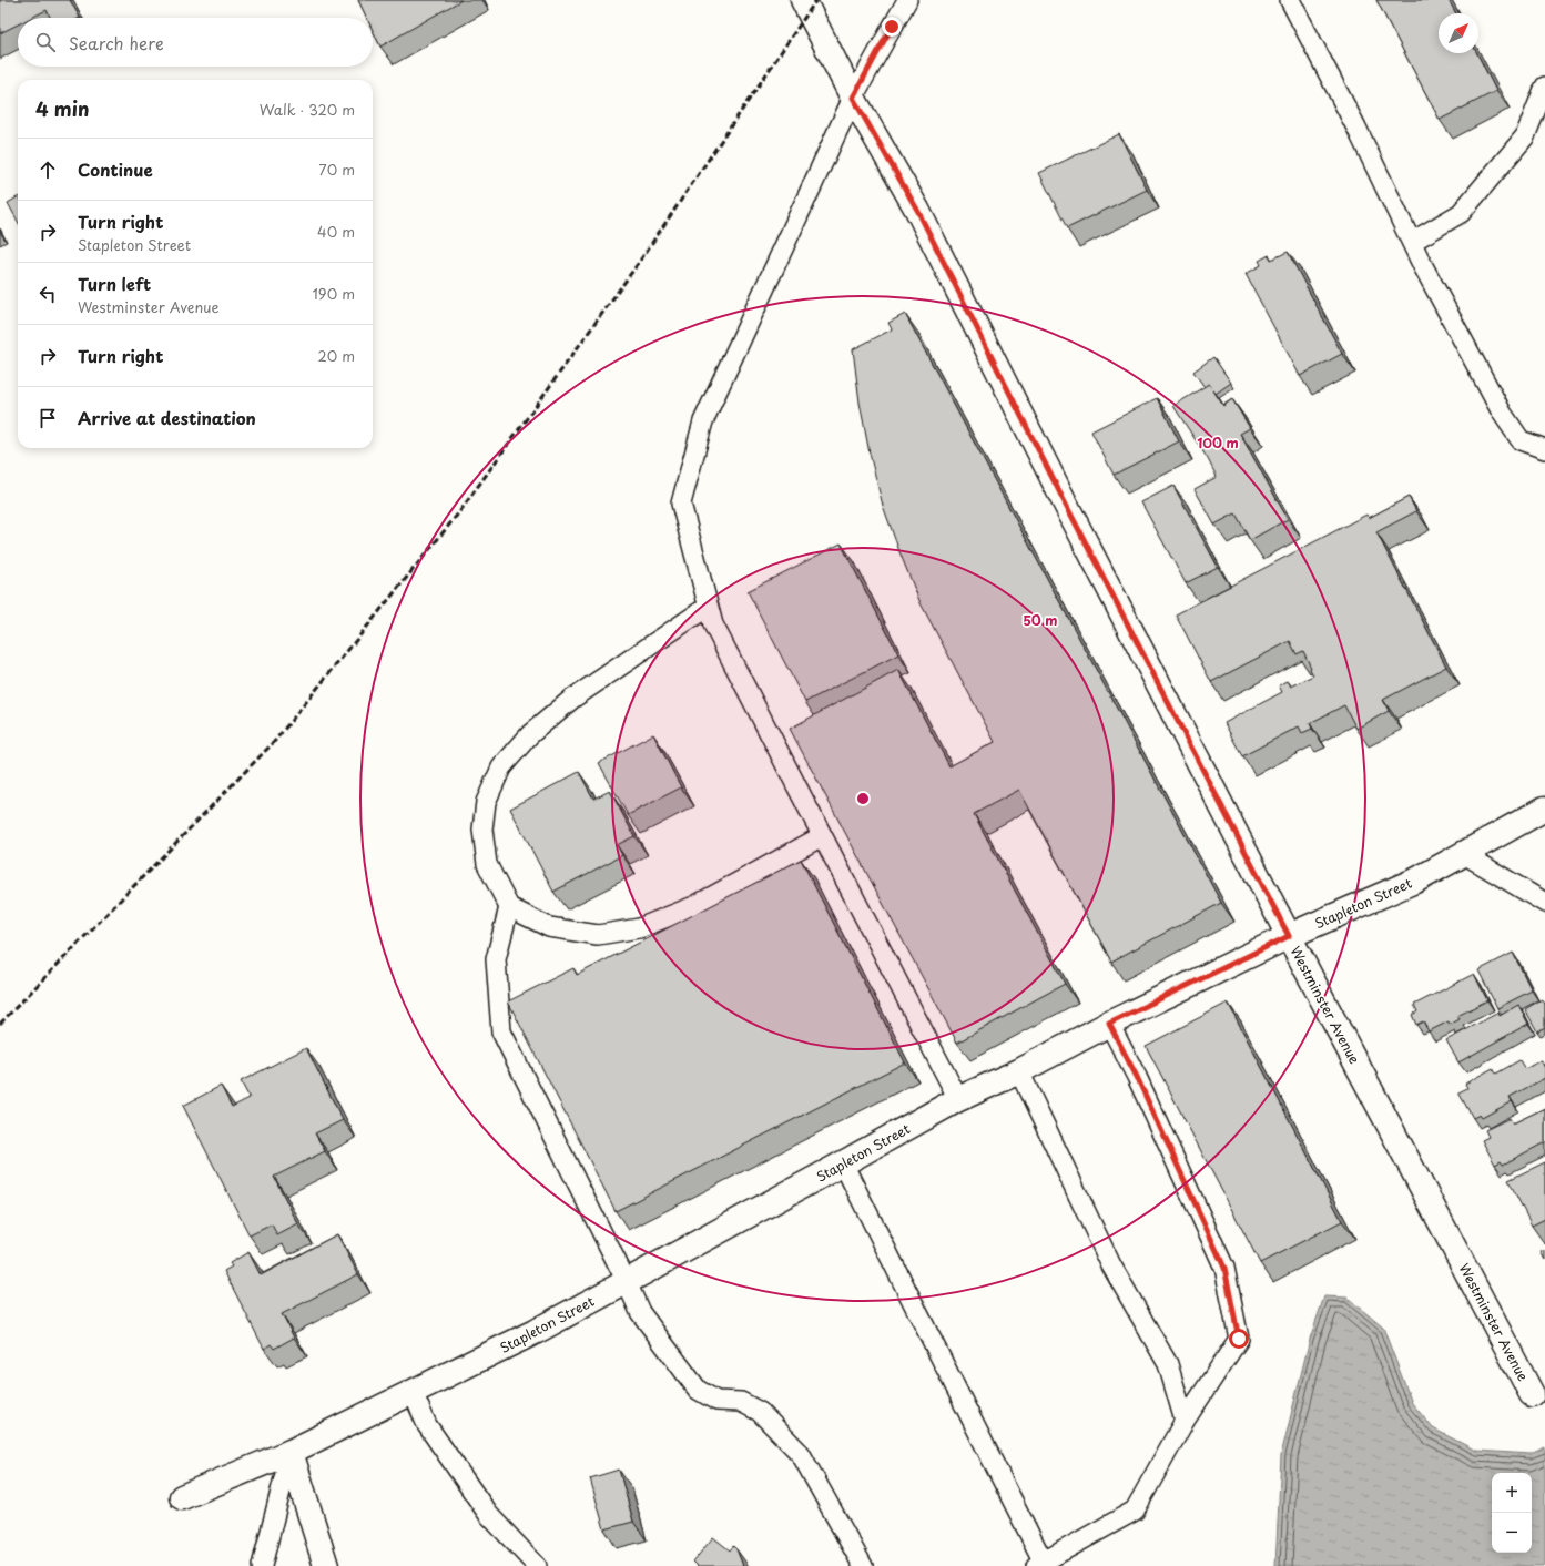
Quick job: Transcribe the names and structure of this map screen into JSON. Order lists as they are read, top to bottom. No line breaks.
{"streets":{"street":["Stapleton Street","Westminster Avenue"]},"crossings":[["Stapleton Street","Westminster Avenue"]],"north":"top right","page":{"search":"Search here","heading":["4 min","Walk · 320 m"],"list":[["Continue","70 m"],["Turn right","Stapleton Street","40 m"],["Turn left","Westminster Avenue","190 m"],["Turn right","20 m"],"Arrive at destination"],"map_buttons":["+","−"]},"rings":["100 m","50 m"]}
